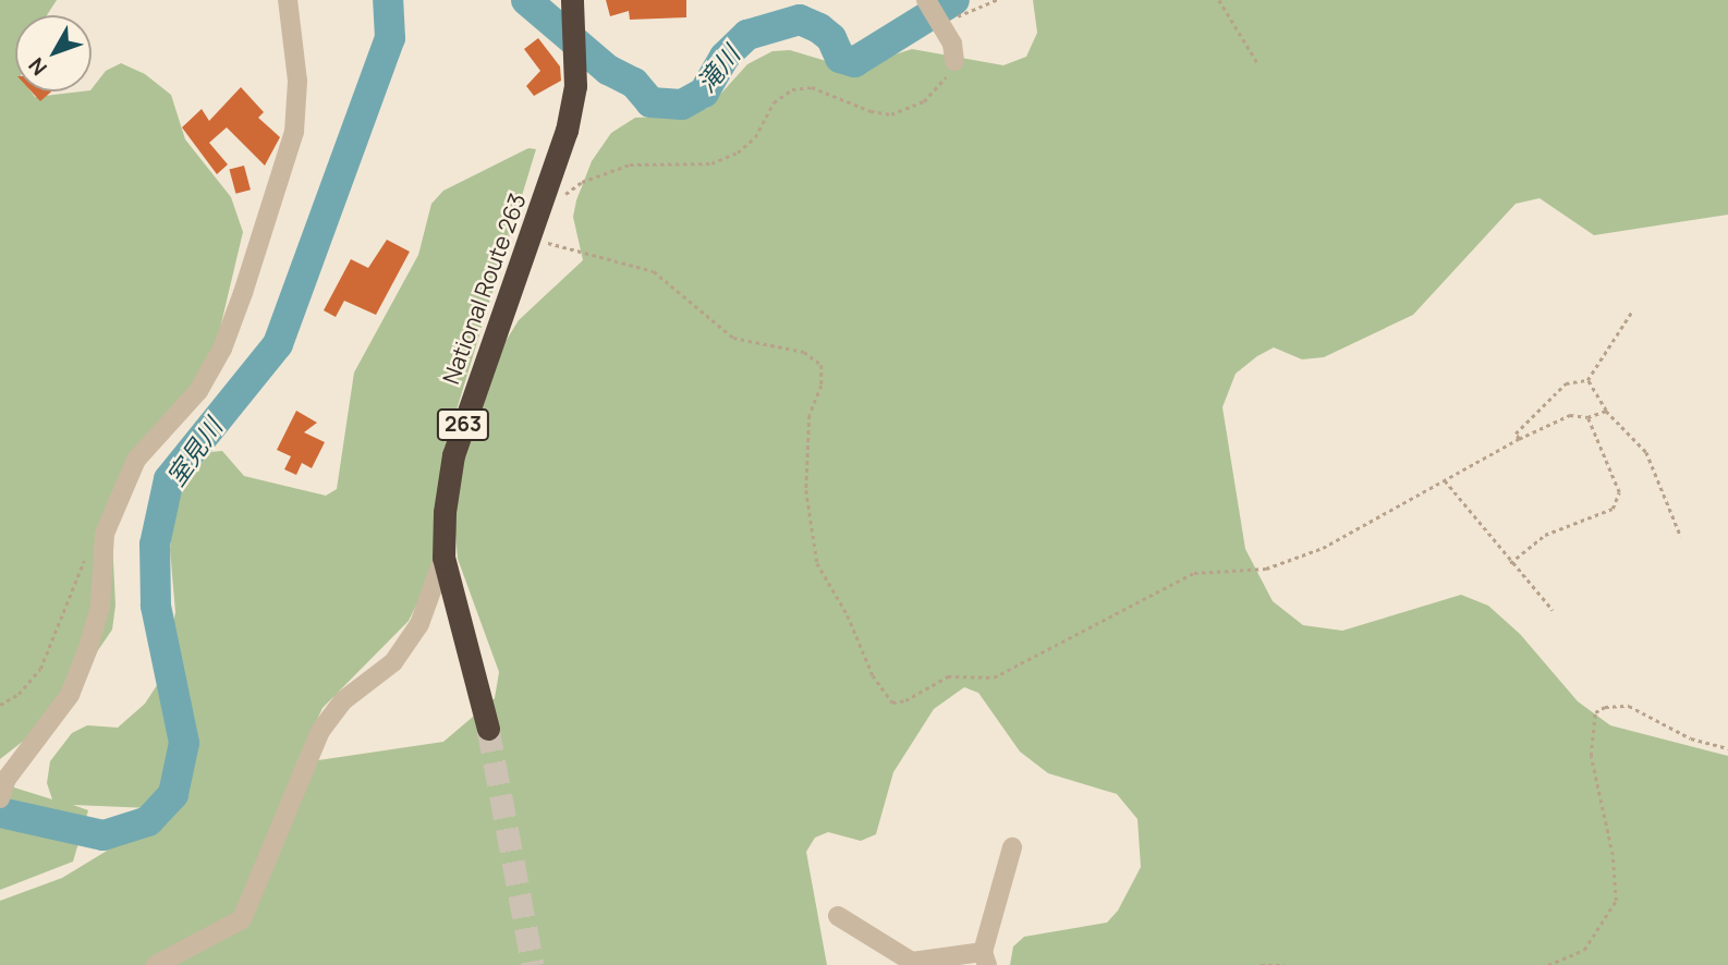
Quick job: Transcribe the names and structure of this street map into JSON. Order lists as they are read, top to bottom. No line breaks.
{"streets":{"highway":["National Route 263","263"]},"water":["滝川","室見川"],"north":"bottom left"}
